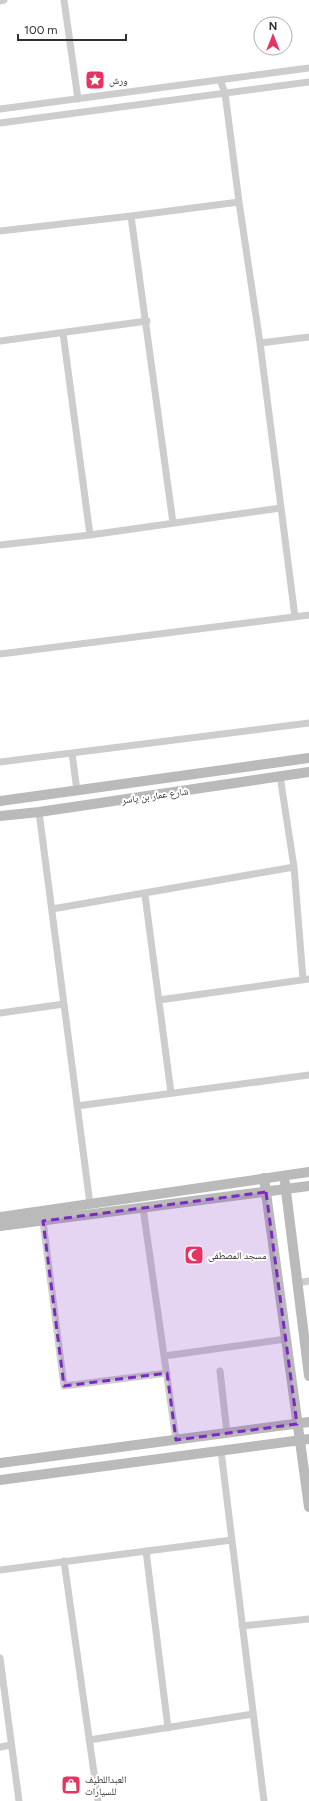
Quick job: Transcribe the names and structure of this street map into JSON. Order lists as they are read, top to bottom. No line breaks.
{"streets":{"street":["شارع عمار بن ياسر"]},"places":{"place":["ورش"],"mosque":["مسجد المصطفى"],"shop":["العبداللطيف للسيارات"]},"scale_bar":"100 m","north":"top"}
